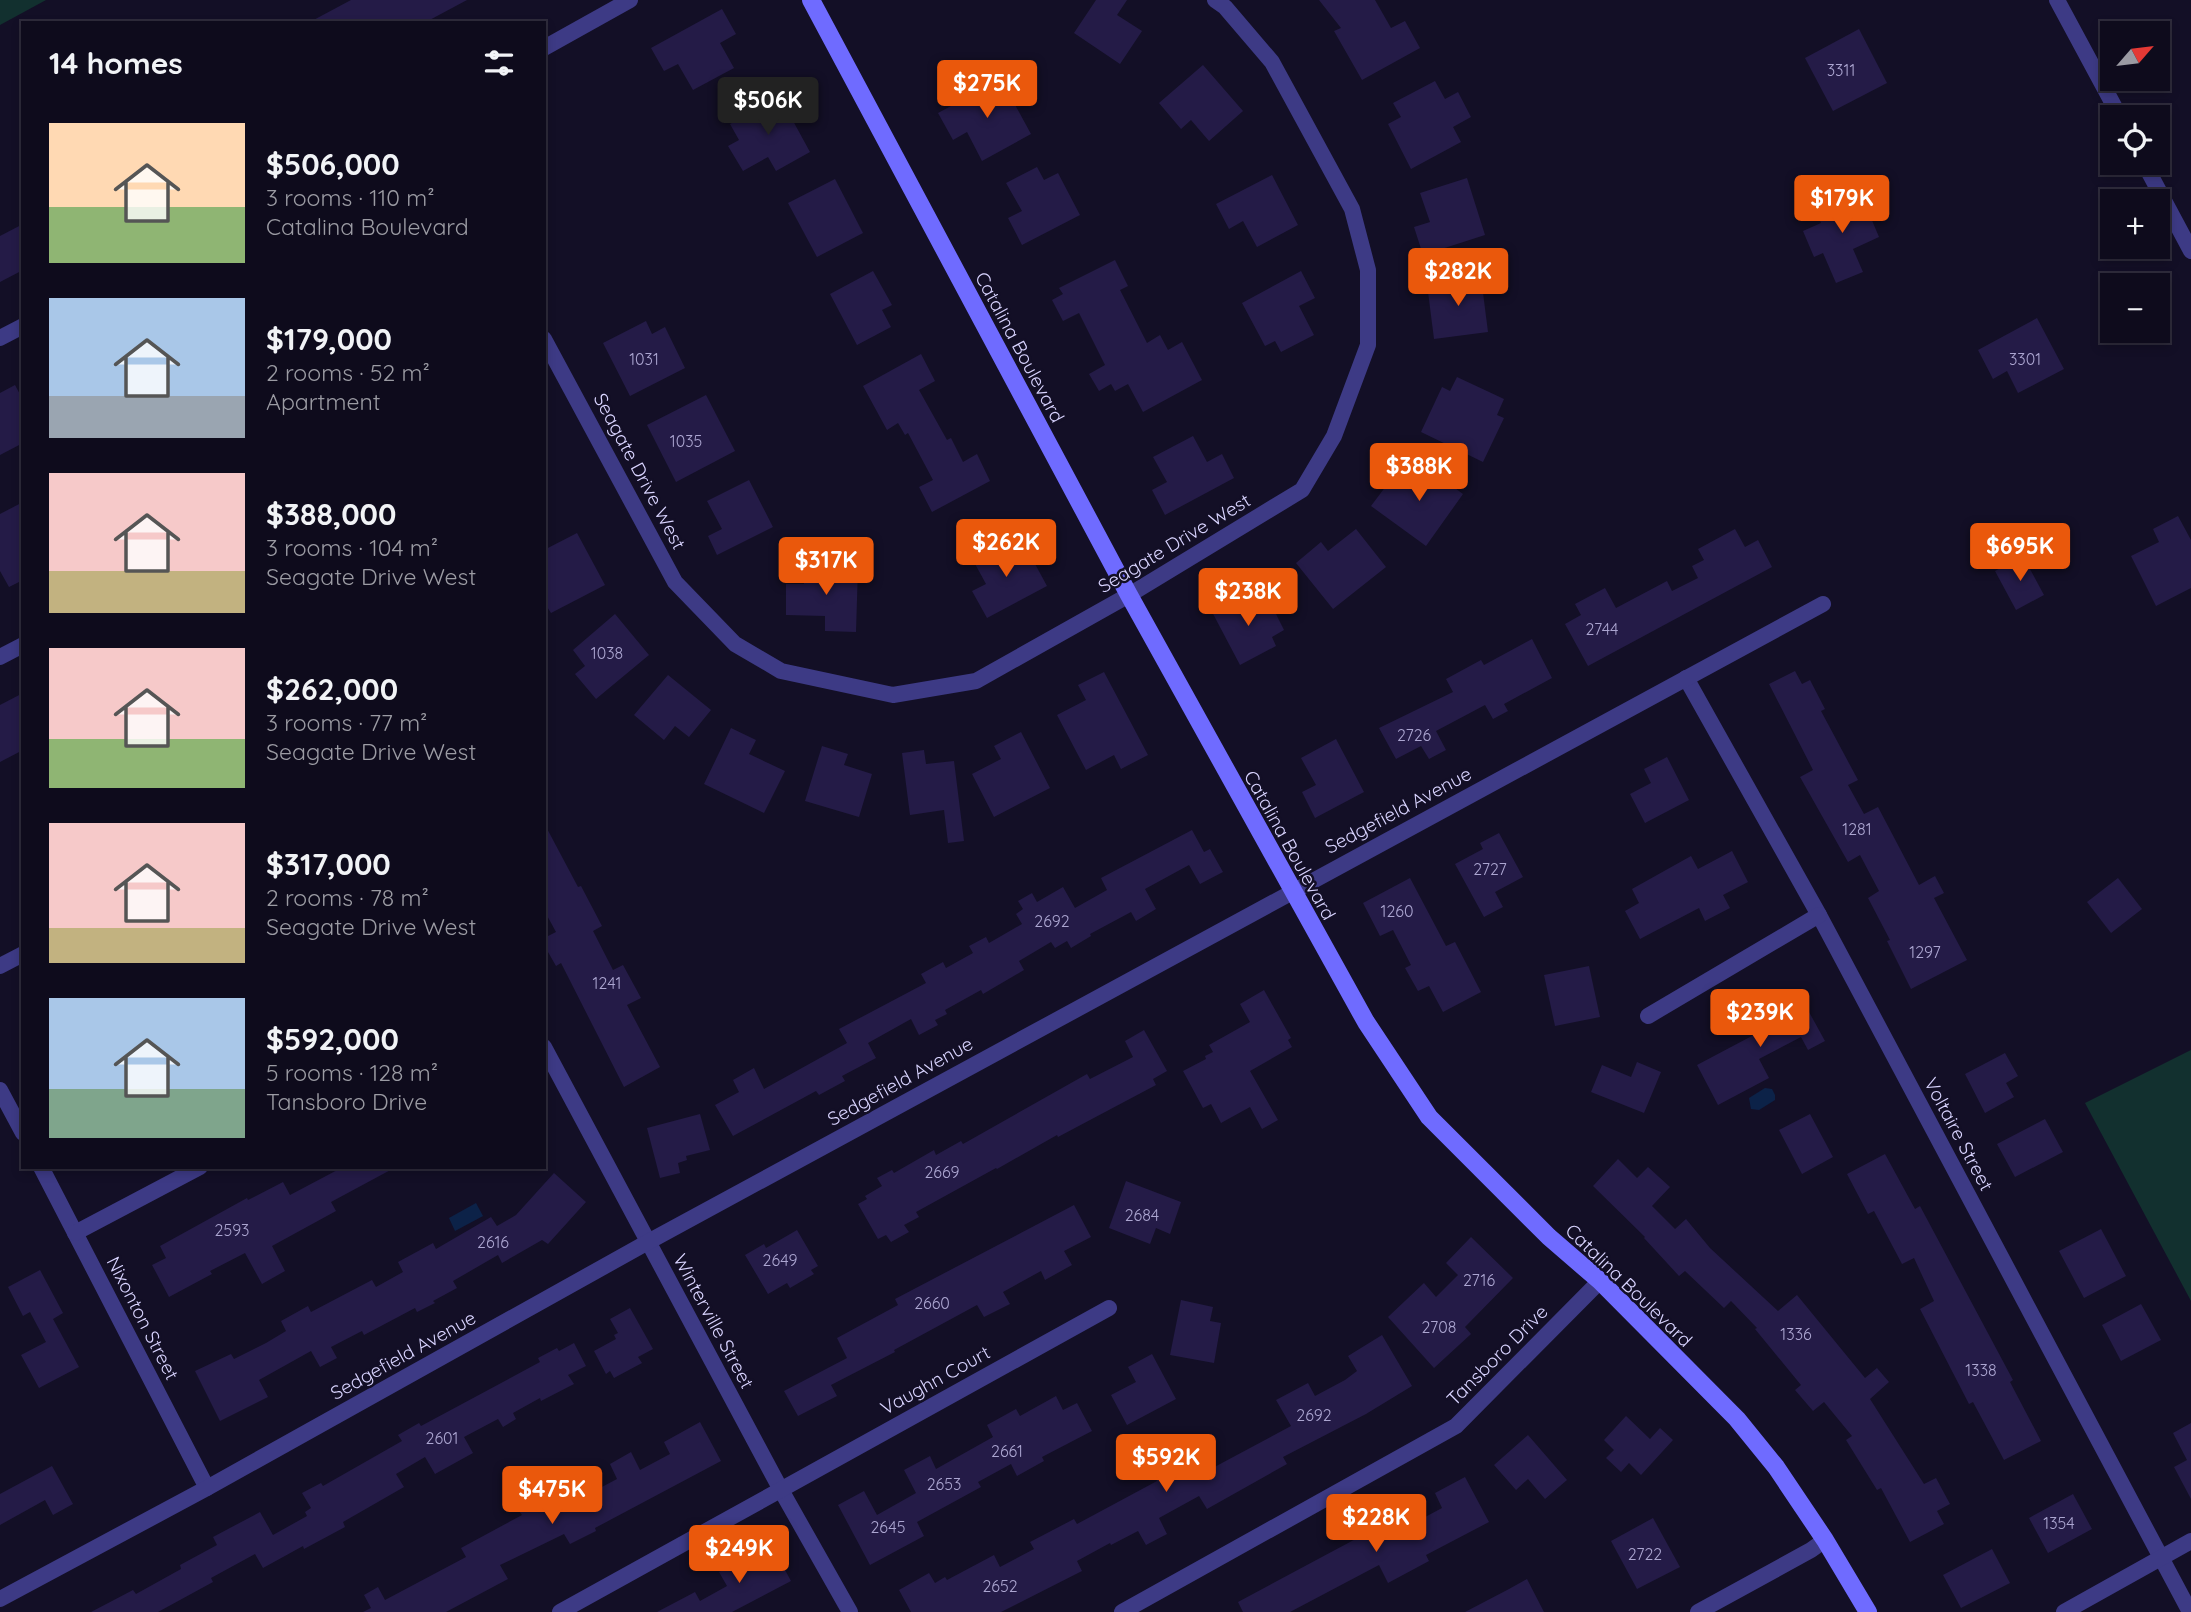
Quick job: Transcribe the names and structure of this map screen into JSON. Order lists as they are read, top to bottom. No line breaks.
{"streets":{"street":["Catalina Boulevard","Seagate Drive West","Sedgefield Avenue","Voltaire Street","Nixonton Street","Winterville Street","Tansboro Drive","Vaughn Court"]},"crossings":[["Catalina Boulevard","Seagate Drive West"],["Catalina Boulevard","Sedgefield Avenue"],["Catalina Boulevard","Tansboro Drive"],["Sedgefield Avenue","Voltaire Street"],["Sedgefield Avenue","Nixonton Street"],["Sedgefield Avenue","Winterville Street"],["Winterville Street","Vaughn Court"]],"house_numbers":["3311","1031","3301","1035","2744","1038","2726","1281","2727","1260","2692","1297","1241","2669","2684","2593","2616","2649","2716","2660","2708","1336","1338","2692","2601","2661","2653","1354","2645","2722","2652"],"north":"top right","page":{"map_buttons":["+","−"],"heading":"14 homes","price":["$275K","$506K","$179K","$282K","$388K","$262K","$695K","$317K","$238K","$239K","$592K","$475K","$228K","$249K"],"list":[{"name":"$506,000","note":"3 rooms · 110 m² · Catalina Boulevard"},{"name":"$179,000","note":"2 rooms · 52 m² · Apartment"},{"name":"$388,000","note":"3 rooms · 104 m² · Seagate Drive West"},{"name":"$262,000","note":"3 rooms · 77 m² · Seagate Drive West"},{"name":"$317,000","note":"2 rooms · 78 m² · Seagate Drive West"},{"name":"$592,000","note":"5 rooms · 128 m² · Tansboro Drive"}]}}
